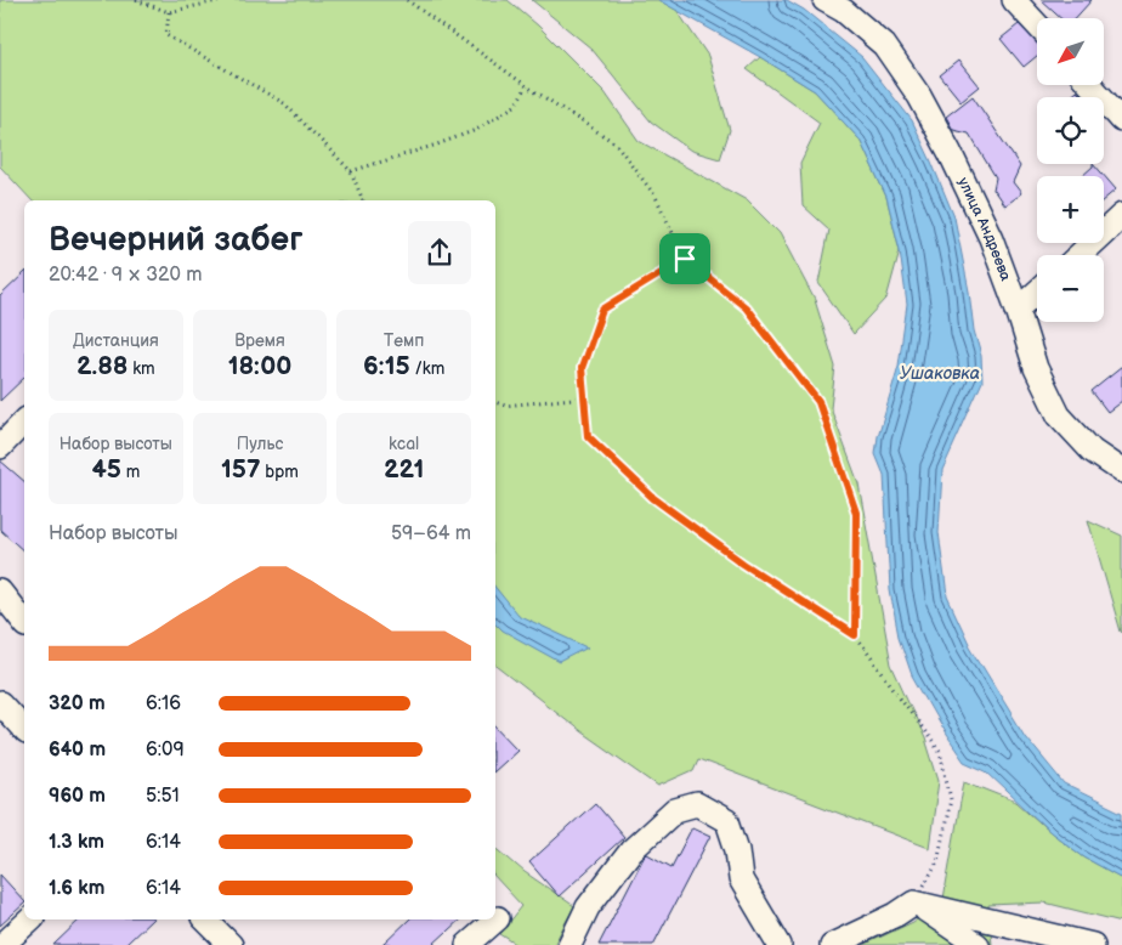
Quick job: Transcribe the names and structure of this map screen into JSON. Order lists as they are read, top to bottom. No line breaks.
{"streets":{"street":["улица Андреева"]},"water":["Ушаковка"],"north":"bottom left","page":{"map_buttons":["+","−"],"heading":["Вечерний забег","20:42 · 9 × 320 m"],"stats":[["Дистанция","2.88 km"],["Время","18:00"],["Темп","6:15 /km"],["Набор высоты","45 m"],["Пульс","157 bpm"],["kcal","221"]],"chart":["Набор высоты","59–64 m"],"list":[{"name":"320 m","note":"6:16"},{"name":"640 m","note":"6:09"},{"name":"960 m","note":"5:51"},{"name":"1.3 km","note":"6:14"},{"name":"1.6 km","note":"6:14"}]}}
